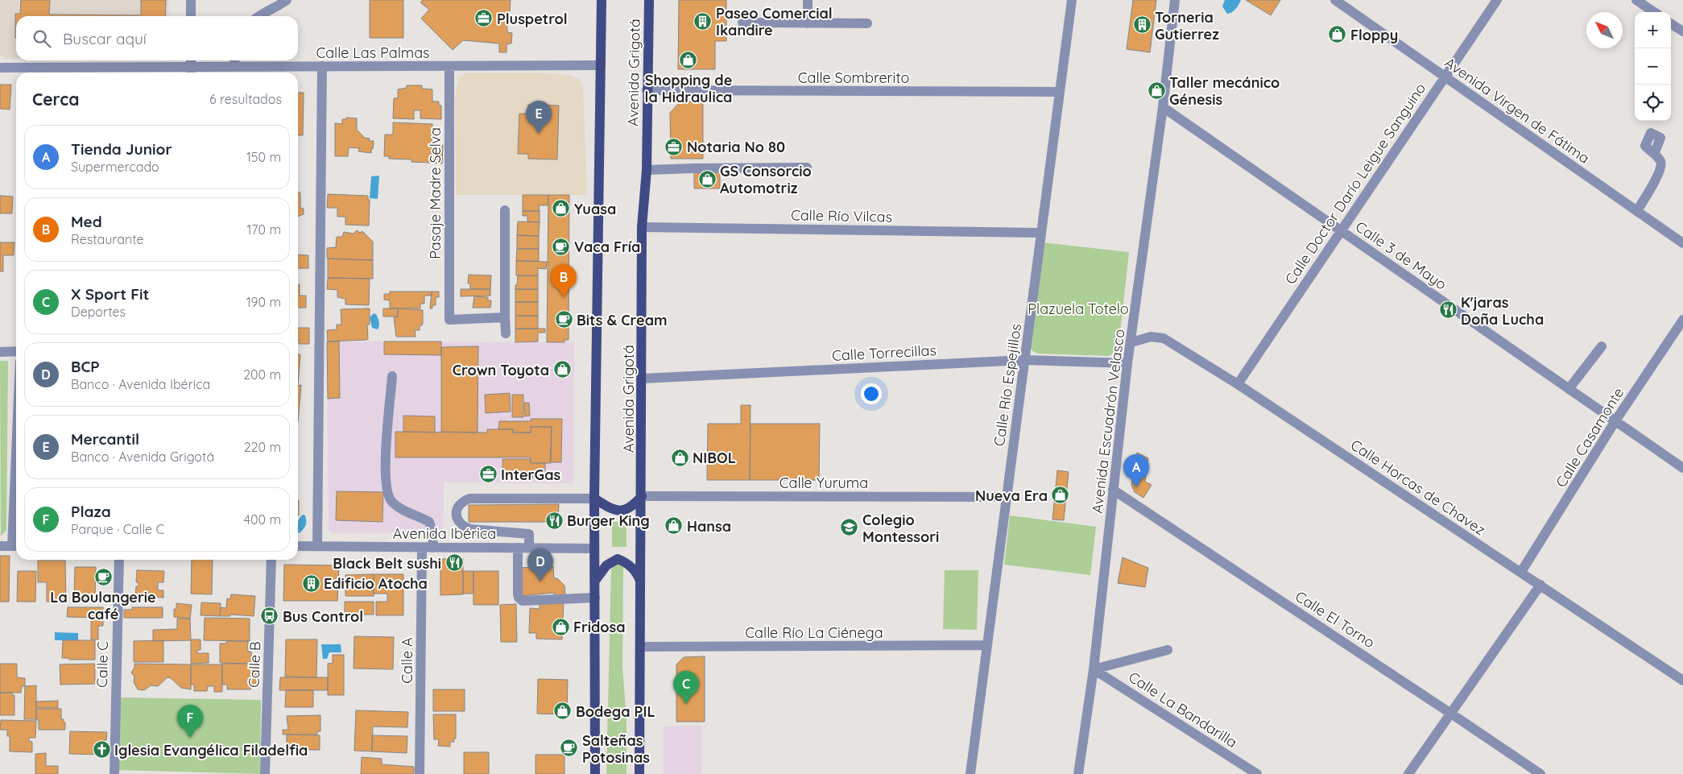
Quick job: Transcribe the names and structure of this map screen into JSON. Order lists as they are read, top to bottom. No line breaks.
{"streets":{"main road":["Avenida Grigotá"],"street":["Calle Las Palmas","Calle Sombrerito","Avenida Virgen de Fátima","Calle Doctor Darío Leigue Sanguino","Pasaje Madre Selva","Calle Río Vilcas","Calle 3 de Mayo","Calle Torrecillas","Calle Río Espejillos","Avenida Escuadrón Velasco","Calle Casamonte","Calle Yuruma","Calle Horcas de Chavez","Avenida Ibérica","Calle El Torno","Calle Río La Ciénega","Calle A","Calle C","Calle B","Calle La Bandarilla"]},"crossings":[["Calle Las Palmas","Pasaje Madre Selva"],["Avenida Grigotá","Calle Sombrerito"],["Avenida Grigotá","Calle Río Vilcas"],["Avenida Grigotá","Calle Torrecillas"],["Avenida Grigotá","Calle Yuruma"],["Avenida Grigotá","Calle Río La Ciénega"],["Calle Sombrerito","Calle Río Espejillos"],["Avenida Virgen de Fátima","Calle Doctor Darío Leigue Sanguino"],["Calle Doctor Darío Leigue Sanguino","Calle 3 de Mayo"],["Calle Doctor Darío Leigue Sanguino","Calle Horcas de Chavez"],["Calle Río Vilcas","Calle Río Espejillos"],["Calle 3 de Mayo","Avenida Escuadrón Velasco"],["Calle 3 de Mayo","Calle Casamonte"],["Calle Torrecillas","Calle Río Espejillos"],["Calle Torrecillas","Avenida Escuadrón Velasco"],["Calle Río Espejillos","Calle Yuruma"],["Calle Río Espejillos","Calle Río La Ciénega"],["Avenida Escuadrón Velasco","Calle Horcas de Chavez"],["Avenida Escuadrón Velasco","Calle El Torno"],["Avenida Escuadrón Velasco","Calle La Bandarilla"],["Calle Casamonte","Calle Horcas de Chavez"],["Avenida Ibérica","Calle A"]],"parks":["Plazuela Totelo"],"places":{"office":["Pluspetrol","Notaria No 80","InterGas"],"building":["Paseo Comercial Ikandire","Torneria Gutierrez","Edificio Atocha"],"shop":["Floppy","Shopping de la Hidraulica","Taller mecánico Génesis","GS Consorcio Automotriz","Yuasa","Crown Toyota","NIBOL","Nueva Era","Hansa","Fridosa","Bodega PIL"],"cafe":["Vaca Fría","Bits & Cream","La Boulangerie café","Salteñas Potosinas"],"restaurant":["K'jaras Doña Lucha","Burger King","Black Belt sushi"],"school or university":["Colegio Montessori"],"bus stop":["Bus Control"],"church":["Iglesia Evangélica Filadelfia"]},"north":"top left","page":{"map_buttons":["+","−"],"search":"Buscar aquí","heading":["Cerca","6 resultados"],"pins":["E","B","A","D","C","F"],"list":[{"mark":"A","name":"Tienda Junior","note":"Supermercado","value":"150 m"},{"mark":"B","name":"Med","note":"Restaurante","value":"170 m"},{"mark":"C","name":"X Sport Fit","note":"Deportes","value":"190 m"},{"mark":"D","name":"BCP","note":"Banco · Avenida Ibérica","value":"200 m"},{"mark":"E","name":"Mercantil","note":"Banco · Avenida Grigotá","value":"220 m"},{"mark":"F","name":"Plaza","note":"Parque · Calle C","value":"400 m"}]}}
